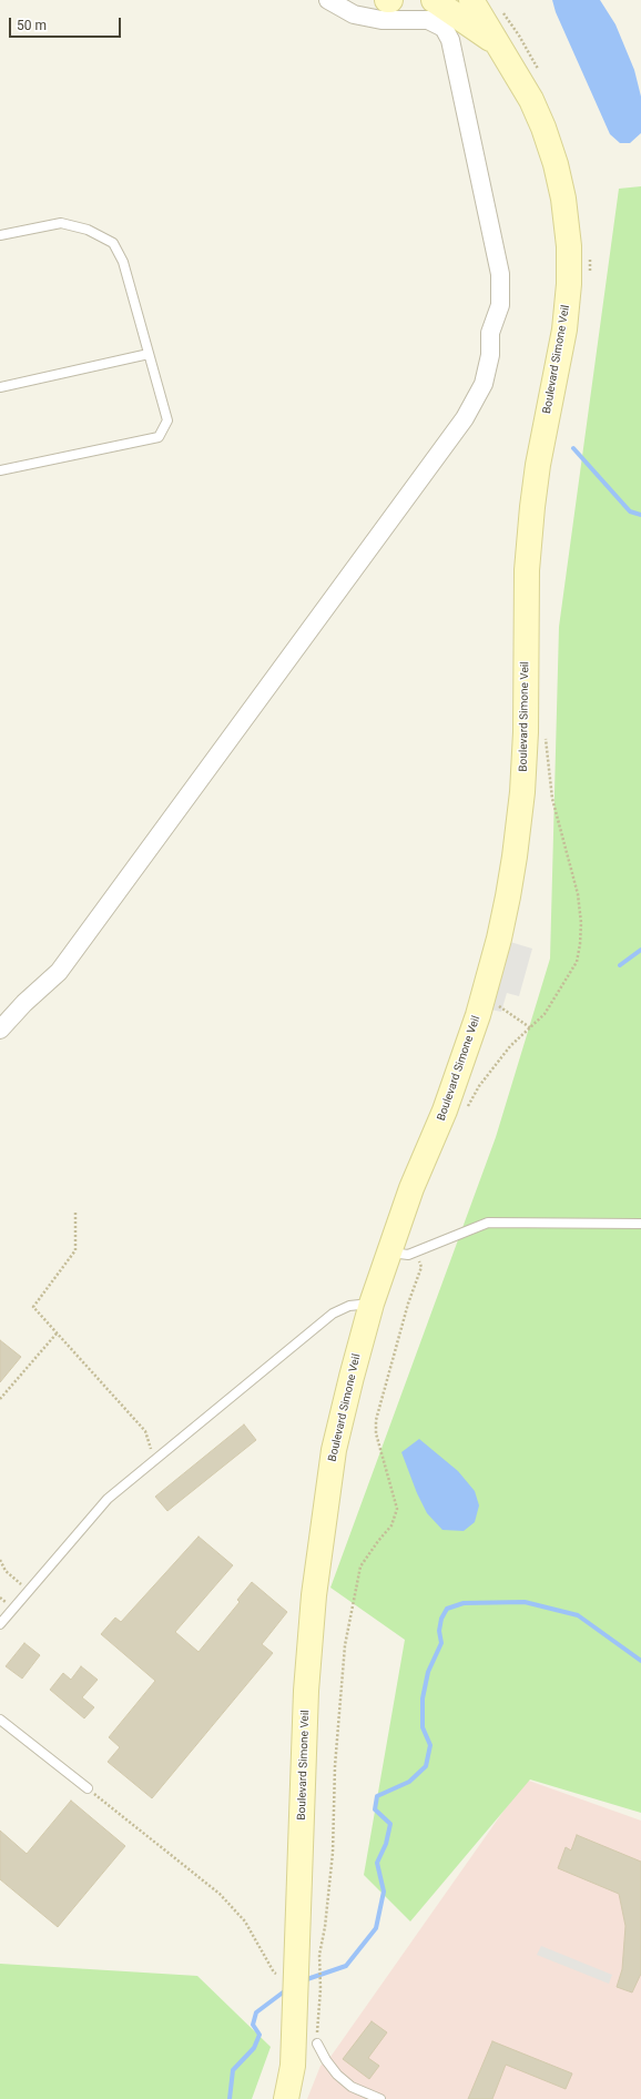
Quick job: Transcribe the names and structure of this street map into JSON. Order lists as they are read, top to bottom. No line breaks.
{"streets":{"main road":["Boulevard Simone Veil"]},"scale_bar":"50 m"}
